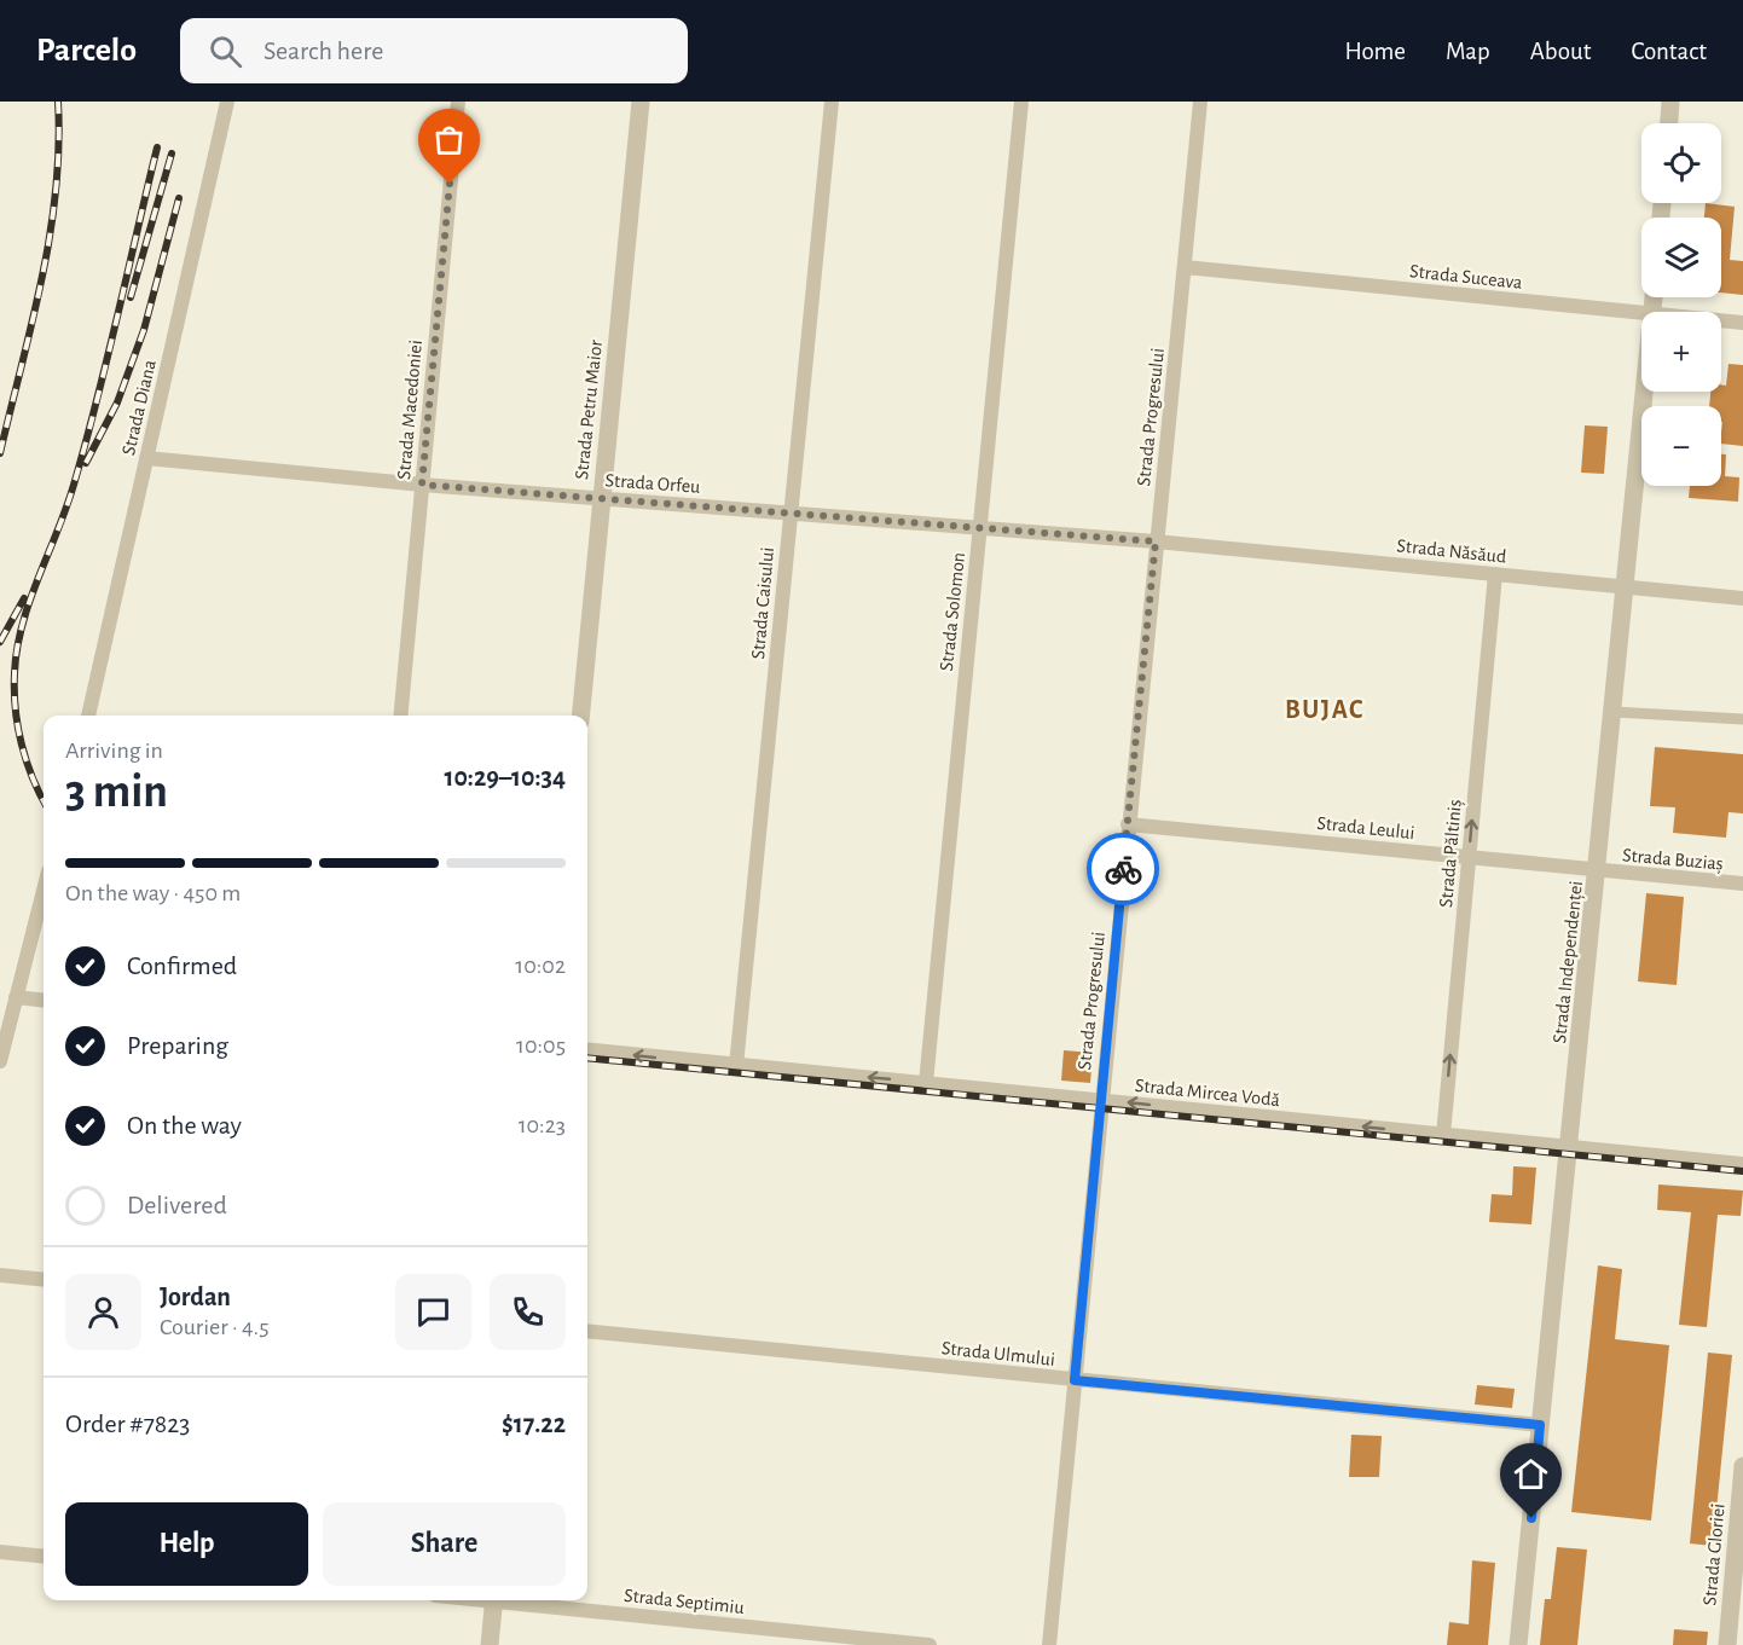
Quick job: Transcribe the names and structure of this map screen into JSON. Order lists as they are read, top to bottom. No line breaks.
{"streets":{"street":["Strada Suceava","Strada Diana","Strada Macedoniei","Strada Petru Maior","Strada Progresului","Strada Orfeu","Strada Năsăud","Strada Caisului","Strada Solomon","Strada Leului","Strada Păltiniș","Strada Buziaș","Strada Independenței","Strada Mircea Vodă","Strada Ulmului","Strada Gloriei","Strada Septimiu"]},"crossings":[["Strada Suceava","Strada Progresului"],["Strada Diana","Strada Orfeu"],["Strada Macedoniei","Strada Orfeu"],["Strada Petru Maior","Strada Orfeu"],["Strada Progresului","Strada Orfeu"],["Strada Progresului","Strada Năsăud"],["Strada Progresului","Strada Leului"],["Strada Progresului","Strada Mircea Vodă"],["Strada Progresului","Strada Ulmului"],["Strada Orfeu","Strada Năsăud"],["Strada Orfeu","Strada Caisului"],["Strada Orfeu","Strada Solomon"],["Strada Năsăud","Strada Păltiniș"],["Strada Năsăud","Strada Independenței"],["Strada Caisului","Strada Mircea Vodă"],["Strada Solomon","Strada Mircea Vodă"],["Strada Leului","Strada Păltiniș"],["Strada Leului","Strada Buziaș"],["Strada Leului","Strada Independenței"],["Strada Păltiniș","Strada Mircea Vodă"],["Strada Buziaș","Strada Independenței"],["Strada Independenței","Strada Mircea Vodă"],["Strada Independenței","Strada Ulmului"]],"one_way":["Strada Păltiniș","Strada Mircea Vodă"],"districts":["BUJAC"],"page":{"header":"Parcelo","search":"Search here","nav":["Home","Map","About","Contact"],"map_buttons":["+","−"],"heading":["3 min","Arriving in","10:29–10:34"],"panel":["Jordan","Courier · 4.5","Order #7823","$17.22"],"bar":"On the way · 450 m","list":[["Confirmed","10:02"],["Preparing","10:05"],["On the way","10:23"],"Delivered"],"buttons":["Help","Share"]}}
